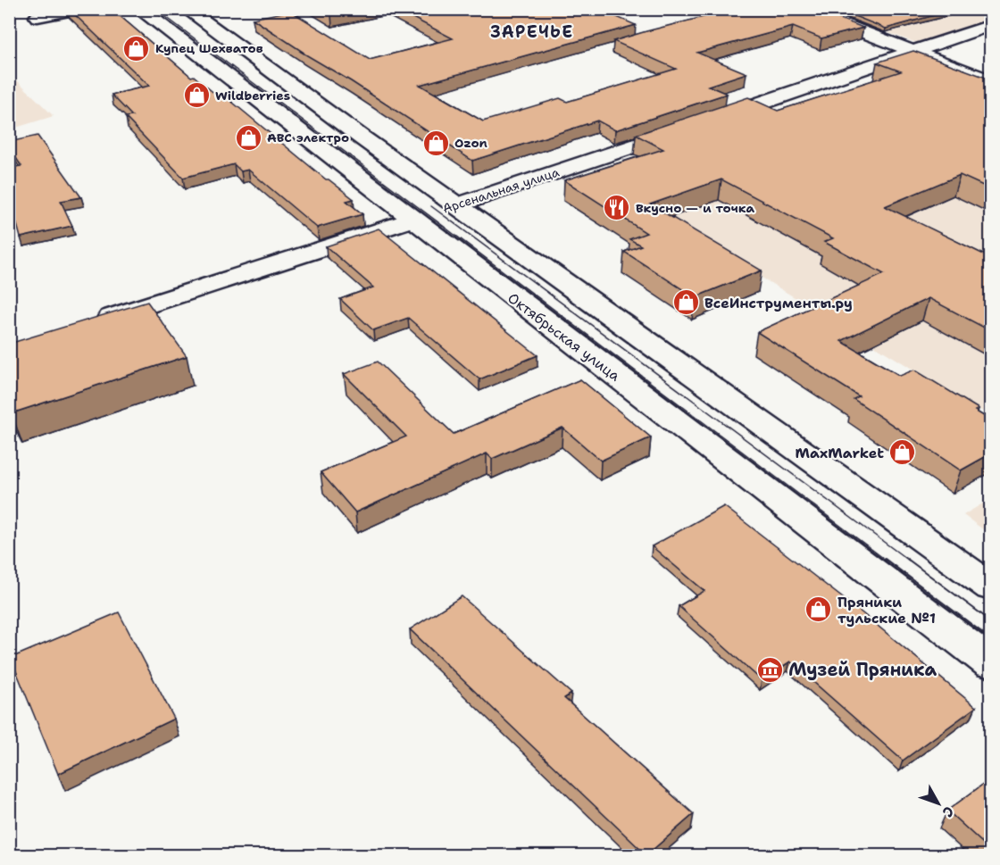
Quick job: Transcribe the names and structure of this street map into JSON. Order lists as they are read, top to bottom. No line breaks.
{"streets":{"main road":["Арсенальная улица","Октябрьская улица"]},"crossings":[["Арсенальная улица","Октябрьская улица"]],"districts":["ЗАРЕЧЬЕ"],"places":{"shop":["Купец Шехватов","Wildberries","АВС электро","Ozon","ВсеИнструменты.ру","MaxMarket","Пряники тульские №1"],"restaurant":["Вкусно — и точка"],"museum":["Музей Пряника"]},"north":"bottom right"}
